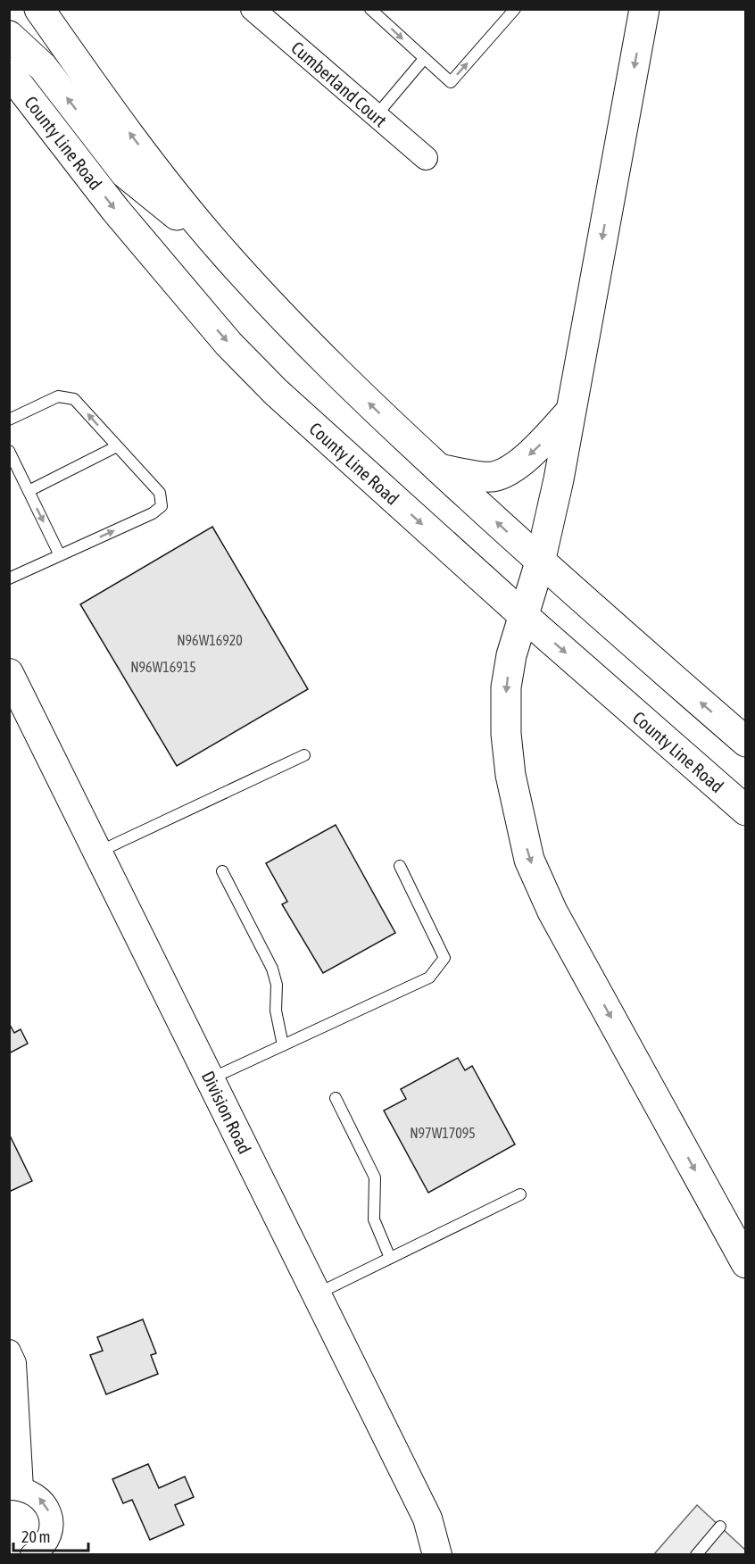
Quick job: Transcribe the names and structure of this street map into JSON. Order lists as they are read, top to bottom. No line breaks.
{"streets":{"main road":["County Line Road"],"street":["Cumberland Court","Division Road"]},"house_numbers":["N96W16920","N96W16915","N97W17095"],"scale_bar":"20 m"}
